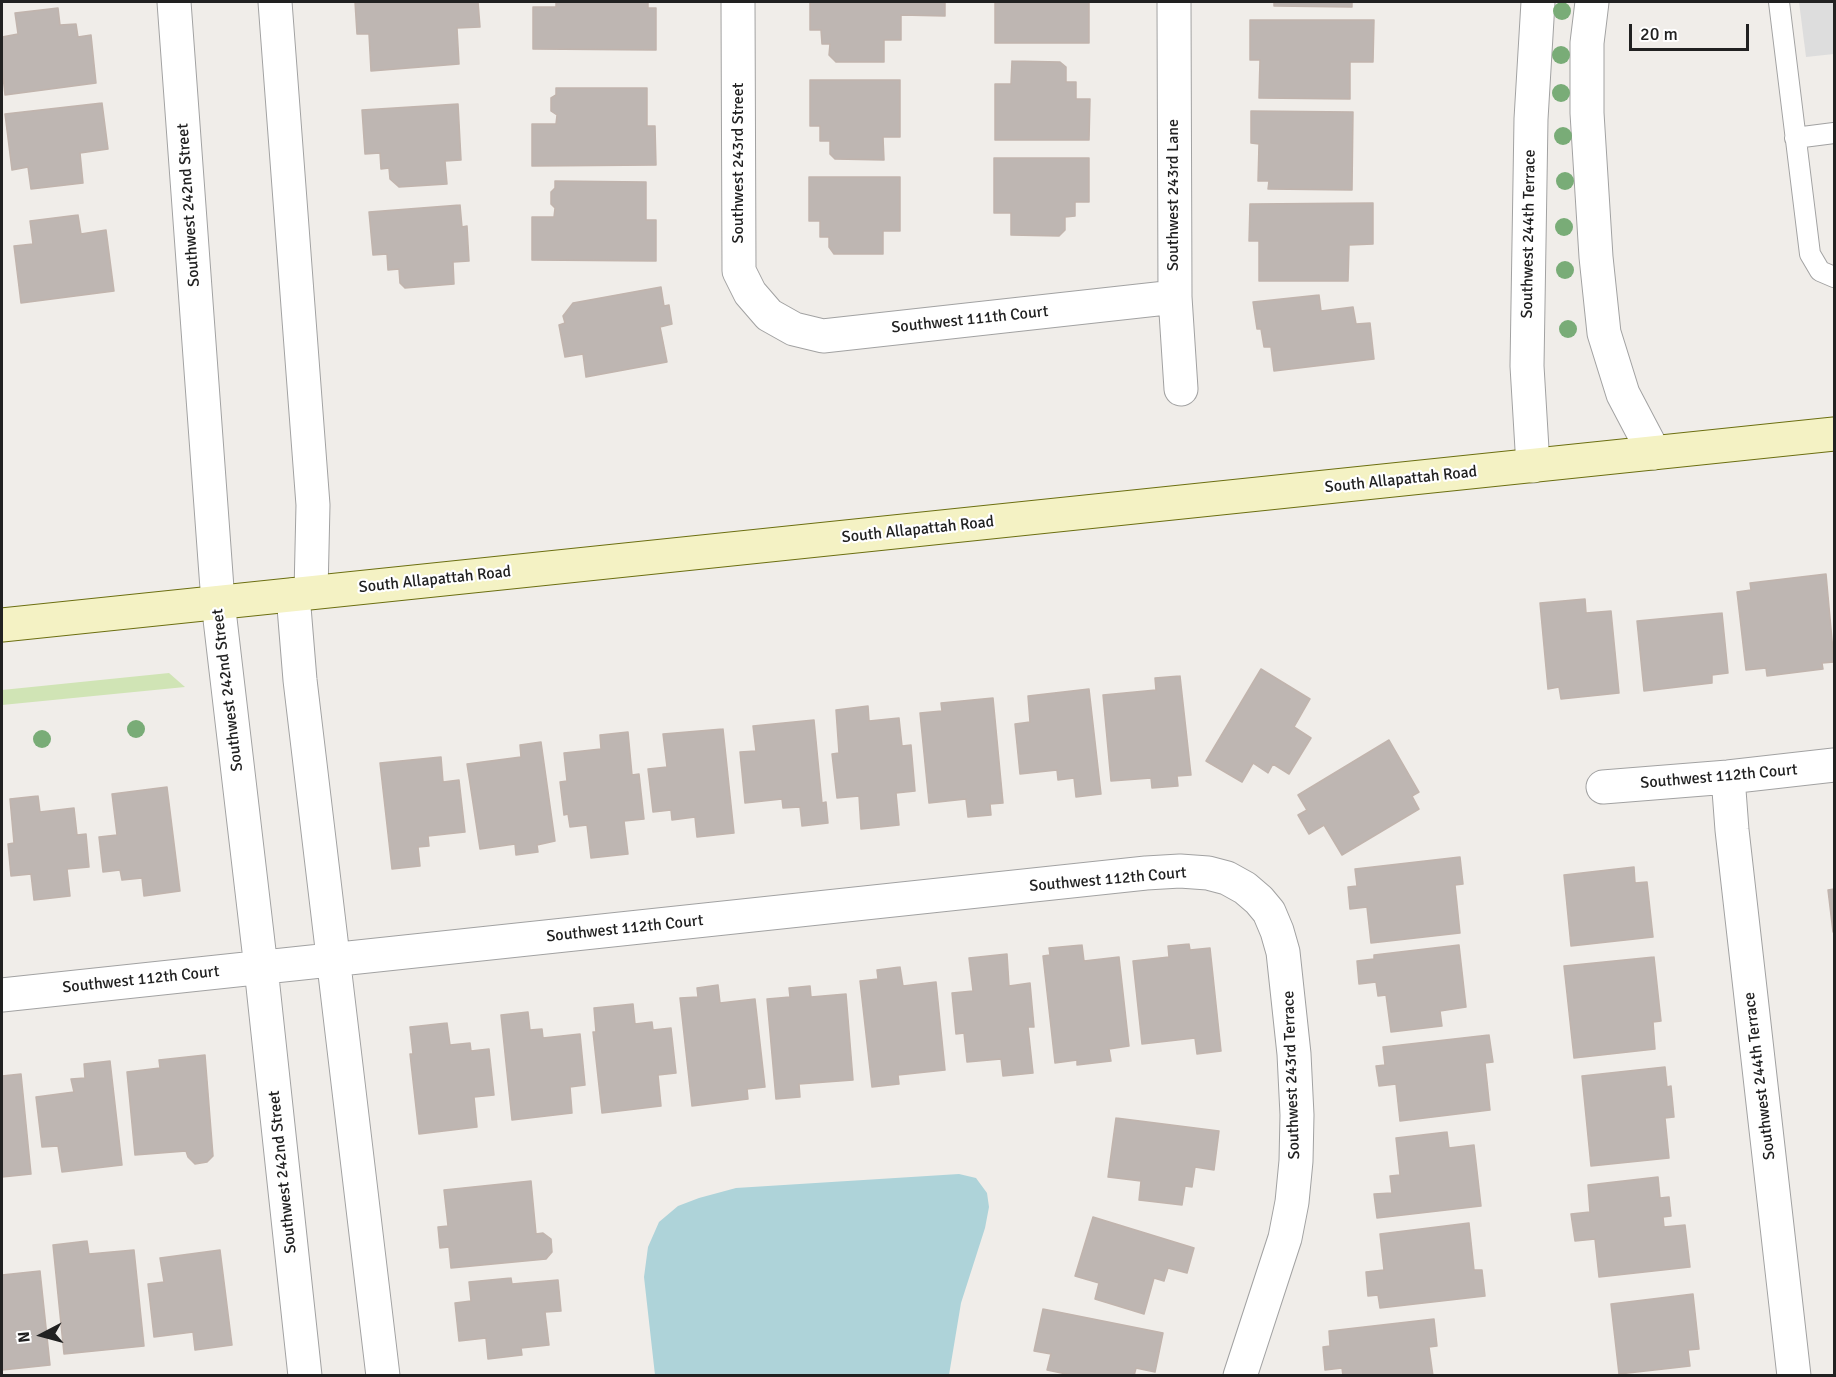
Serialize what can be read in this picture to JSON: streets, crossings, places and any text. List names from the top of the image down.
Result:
{
  "streets": {
    "main road": ["South Allapattah Road"],
    "street": [
      "Southwest 243rd Street",
      "Southwest 243rd Lane",
      "Southwest 242nd Street",
      "Southwest 244th Terrace",
      "Southwest 111th Court",
      "Southwest 112th Court",
      "Southwest 243rd Terrace"
    ]
  },
  "crossings": [
    ["Southwest 243rd Street", "Southwest 111th Court"],
    ["Southwest 243rd Lane", "Southwest 111th Court"],
    ["Southwest 242nd Street", "South Allapattah Road"],
    ["Southwest 242nd Street", "Southwest 112th Court"],
    ["Southwest 244th Terrace", "South Allapattah Road"],
    ["Southwest 244th Terrace", "Southwest 112th Court"],
    ["Southwest 112th Court", "Southwest 243rd Terrace"]
  ],
  "scale_bar": "20 m",
  "north": "left"
}
